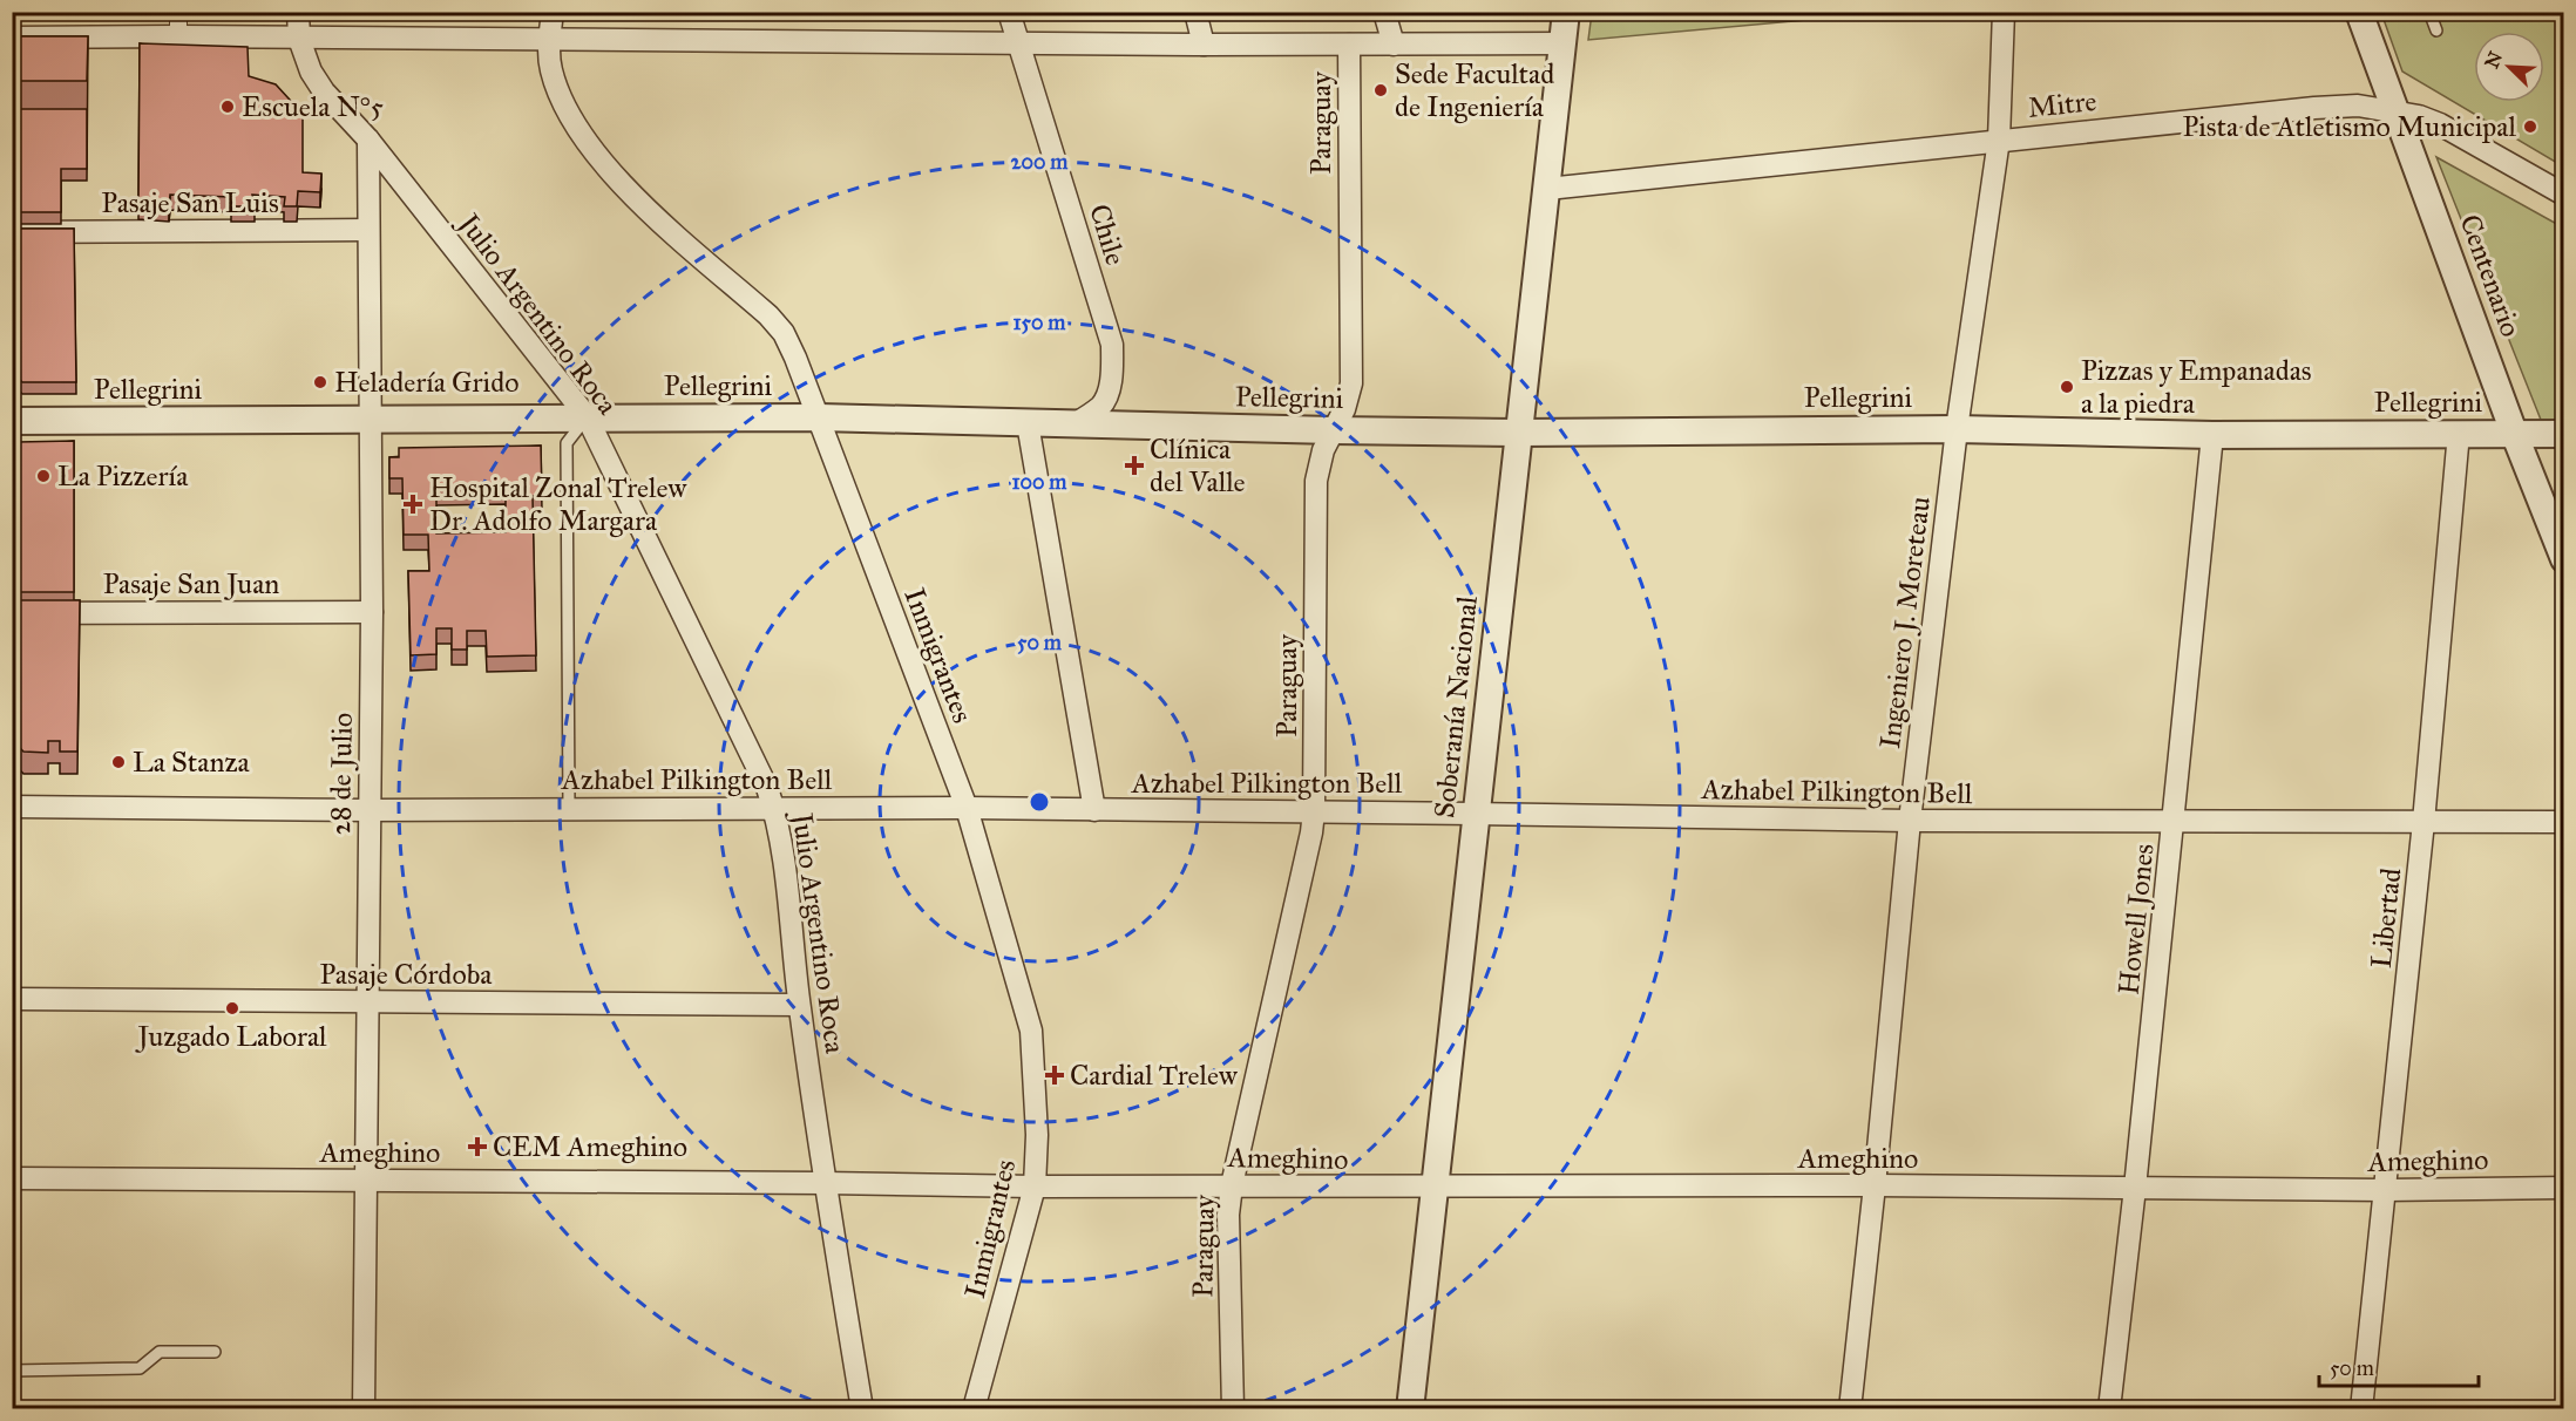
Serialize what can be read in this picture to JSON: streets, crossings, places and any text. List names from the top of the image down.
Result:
{
  "streets": {
    "street": [
      "Mitre",
      "Paraguay",
      "Pasaje San Luis",
      "Chile",
      "Centenario",
      "Julio Argentino Roca",
      "Pellegrini",
      "Pasaje San Juan",
      "Ingeniero J. Moreteau",
      "Inmigrantes",
      "Soberanía Nacional",
      "28 de Julio",
      "Azhabel Pilkington Bell",
      "Libertad",
      "Howell Jones",
      "Pasaje Córdoba",
      "Ameghino"
    ]
  },
  "crossings": [
    ["Mitre", "Centenario"],
    ["Mitre", "Ingeniero J. Moreteau"],
    ["Mitre", "Soberanía Nacional"],
    ["Paraguay", "Pellegrini"],
    ["Paraguay", "Azhabel Pilkington Bell"],
    ["Paraguay", "Ameghino"],
    ["Pasaje San Luis", "28 de Julio"],
    ["Chile", "Pellegrini"],
    ["Centenario", "Pellegrini"],
    ["Julio Argentino Roca", "Pellegrini"],
    ["Julio Argentino Roca", "28 de Julio"],
    ["Julio Argentino Roca", "Azhabel Pilkington Bell"],
    ["Julio Argentino Roca", "Pasaje Córdoba"],
    ["Julio Argentino Roca", "Ameghino"],
    ["Pellegrini", "Ingeniero J. Moreteau"],
    ["Pellegrini", "Inmigrantes"],
    ["Pellegrini", "Soberanía Nacional"],
    ["Pellegrini", "28 de Julio"],
    ["Pellegrini", "Libertad"],
    ["Pellegrini", "Howell Jones"],
    ["Pasaje San Juan", "28 de Julio"],
    ["Ingeniero J. Moreteau", "Azhabel Pilkington Bell"],
    ["Ingeniero J. Moreteau", "Ameghino"],
    ["Inmigrantes", "Azhabel Pilkington Bell"],
    ["Inmigrantes", "Ameghino"],
    ["Soberanía Nacional", "Azhabel Pilkington Bell"],
    ["Soberanía Nacional", "Ameghino"],
    ["28 de Julio", "Azhabel Pilkington Bell"],
    ["28 de Julio", "Pasaje Córdoba"],
    ["28 de Julio", "Ameghino"],
    ["Azhabel Pilkington Bell", "Libertad"],
    ["Azhabel Pilkington Bell", "Howell Jones"],
    ["Libertad", "Ameghino"],
    ["Howell Jones", "Ameghino"]
  ],
  "places": {
    "other": [
      "Sede Facultad de Ingeniería",
      "Escuela N°5",
      "Pista de Atletismo Municipal",
      "Heladería Grido",
      "Pizzas y Empanadas a la piedra",
      "La Pizzería",
      "La Stanza",
      "Juzgado Laboral"
    ],
    "health": [
      "Clínica del Valle",
      "Hospital Zonal Trelew Dr. Adolfo Margara",
      "Cardial Trelew",
      "CEM Ameghino"
    ]
  },
  "scale_bar": "50 m",
  "north": "top left",
  "rings": [
    "200 m",
    "150 m",
    "100 m",
    "50 m"
  ]
}
